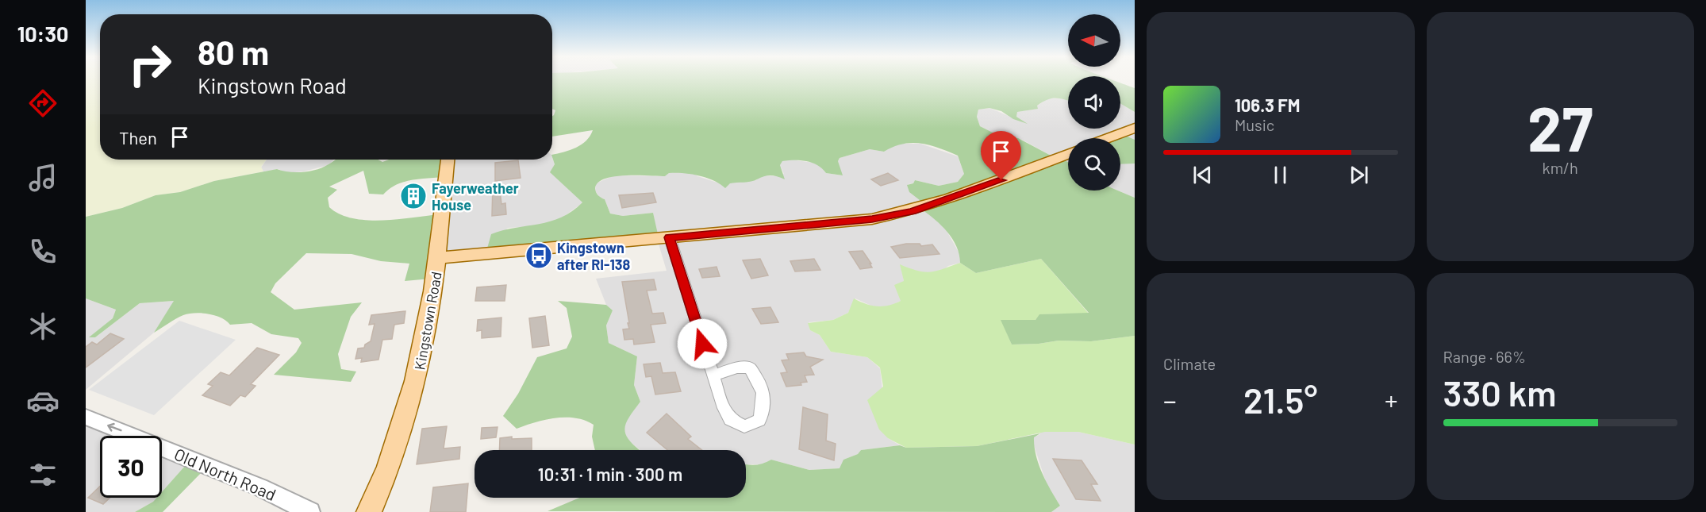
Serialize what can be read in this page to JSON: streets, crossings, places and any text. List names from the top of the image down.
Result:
{
  "streets": {
    "main road": ["Kingstown Road"],
    "street": ["Old North Road"]
  },
  "one_way": ["Old North Road"],
  "places": {
    "building": ["Fayerweather House"],
    "bus stop": ["Kingstown after RI-138"]
  },
  "north": "left",
  "page": {
    "tabs": "10:30",
    "tile": [
      ["27", "km/h"],
      "Climate",
      ["Range · 66%", "330 km"]
    ],
    "turn": ["80 m", "Kingstown Road"],
    "song": ["106.3 FM", "Music"],
    "then": "Then",
    "heat": ["−", "21.5°", "+"],
    "limit": "30",
    "trip": "10:31 · 1 min · 300 m"
  }
}
